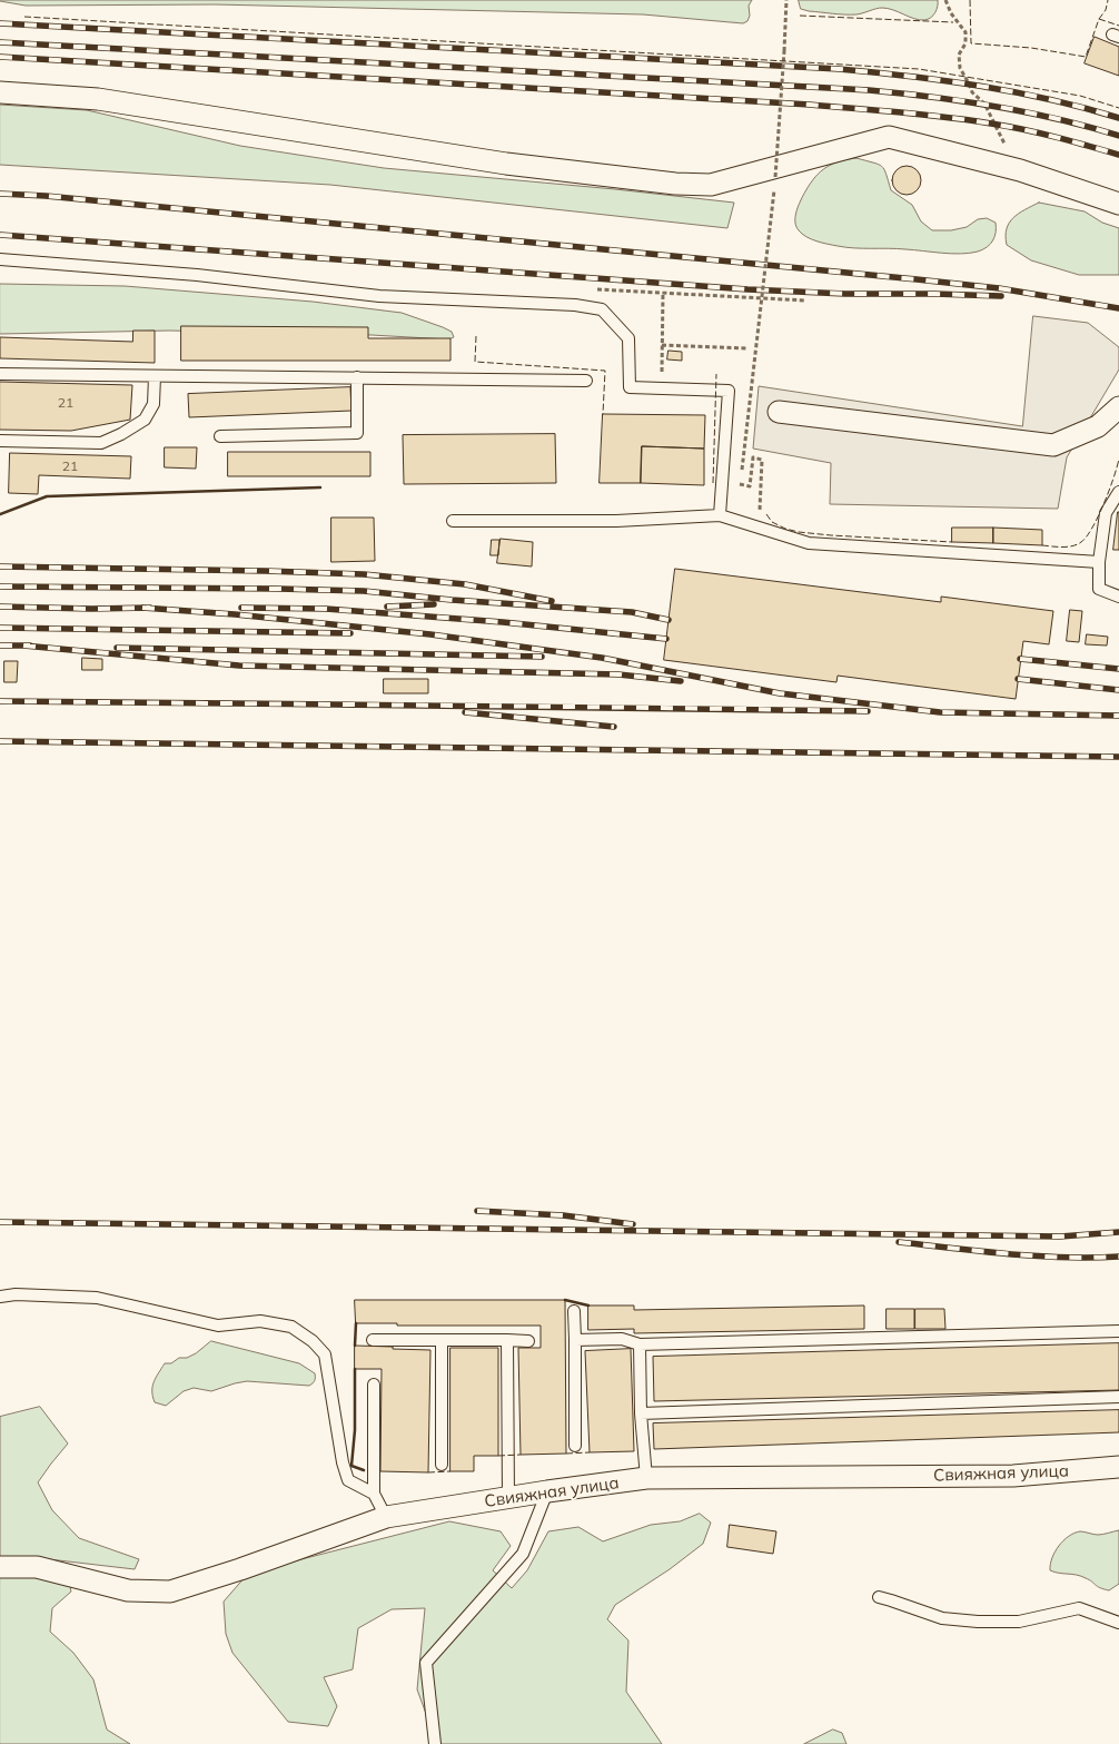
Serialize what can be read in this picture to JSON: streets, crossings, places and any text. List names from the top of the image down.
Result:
{
  "streets": {
    "street": ["Свияжная улица"]
  },
  "house_numbers": ["21", "21"]
}
